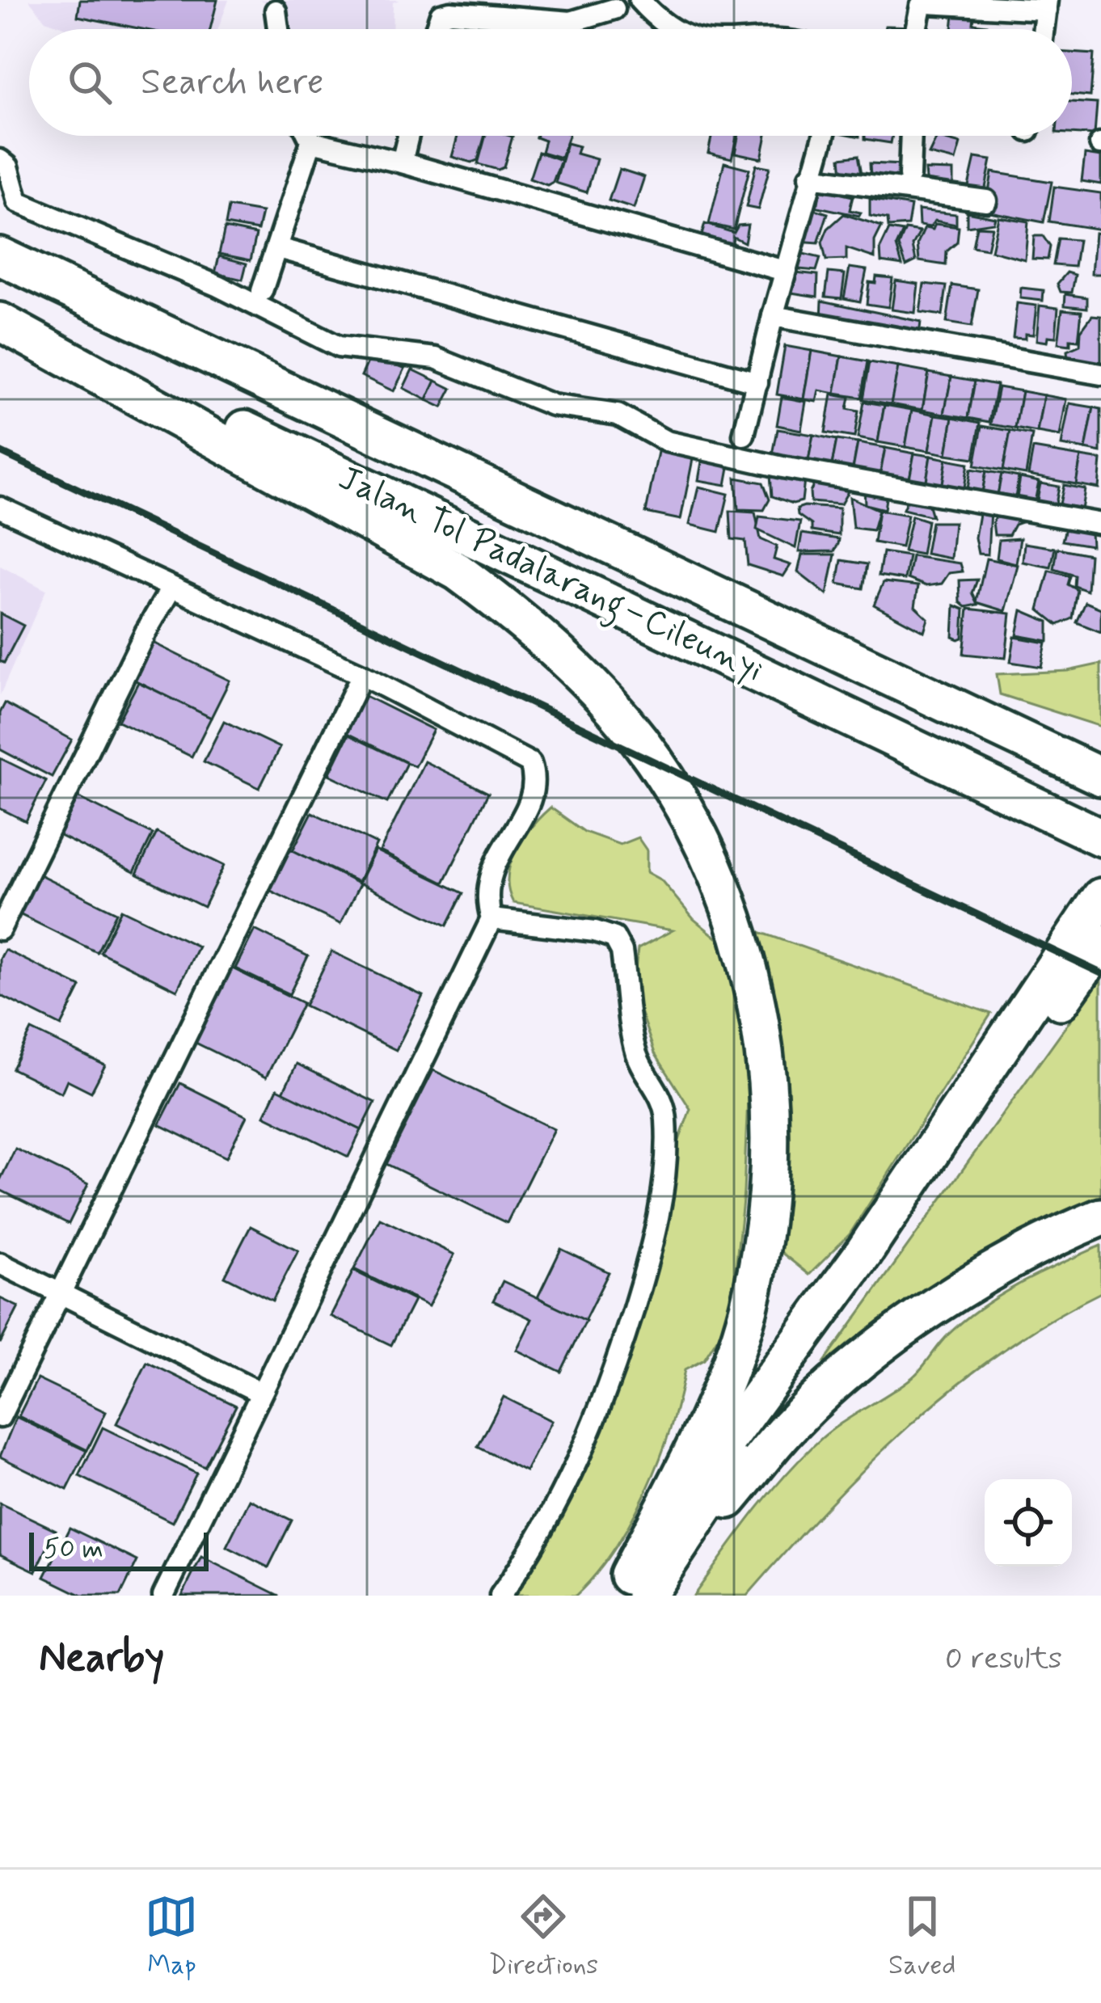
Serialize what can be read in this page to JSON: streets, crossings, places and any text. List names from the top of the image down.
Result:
{
  "streets": {
    "highway": ["Jalan Tol Padalarang–Cileunyi"]
  },
  "scale_bar": "50 m",
  "page": {
    "search": "Search here",
    "scale": "50 m",
    "heading": ["Nearby", "0 results"],
    "nav": ["Map", "Directions", "Saved"]
  }
}
